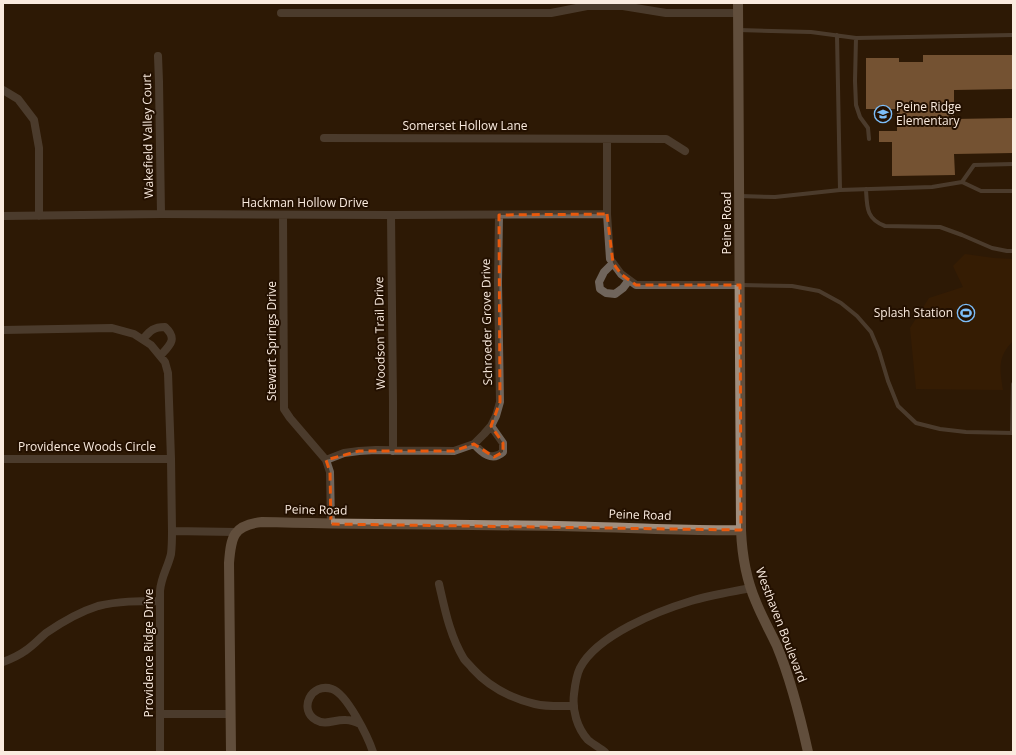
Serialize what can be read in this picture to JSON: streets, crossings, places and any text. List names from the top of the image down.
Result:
{
  "streets": {
    "street": [
      "Somerset Hollow Lane",
      "Wakefield Valley Court",
      "Hackman Hollow Drive",
      "Peine Road",
      "Schroeder Grove Drive",
      "Woodson Trail Drive",
      "Stewart Springs Drive",
      "Providence Woods Circle",
      "Westhaven Boulevard",
      "Providence Ridge Drive"
    ]
  },
  "crossings": [
    ["Wakefield Valley Court", "Hackman Hollow Drive"],
    ["Hackman Hollow Drive", "Schroeder Grove Drive"],
    ["Hackman Hollow Drive", "Woodson Trail Drive"],
    ["Hackman Hollow Drive", "Stewart Springs Drive"],
    ["Peine Road", "Stewart Springs Drive"],
    ["Peine Road", "Westhaven Boulevard"],
    ["Schroeder Grove Drive", "Woodson Trail Drive"],
    ["Schroeder Grove Drive", "Stewart Springs Drive"],
    ["Providence Woods Circle", "Providence Ridge Drive"]
  ],
  "places": {
    "school or university": ["Peine Ridge Elementary"],
    "sports": ["Splash Station"]
  }
}
